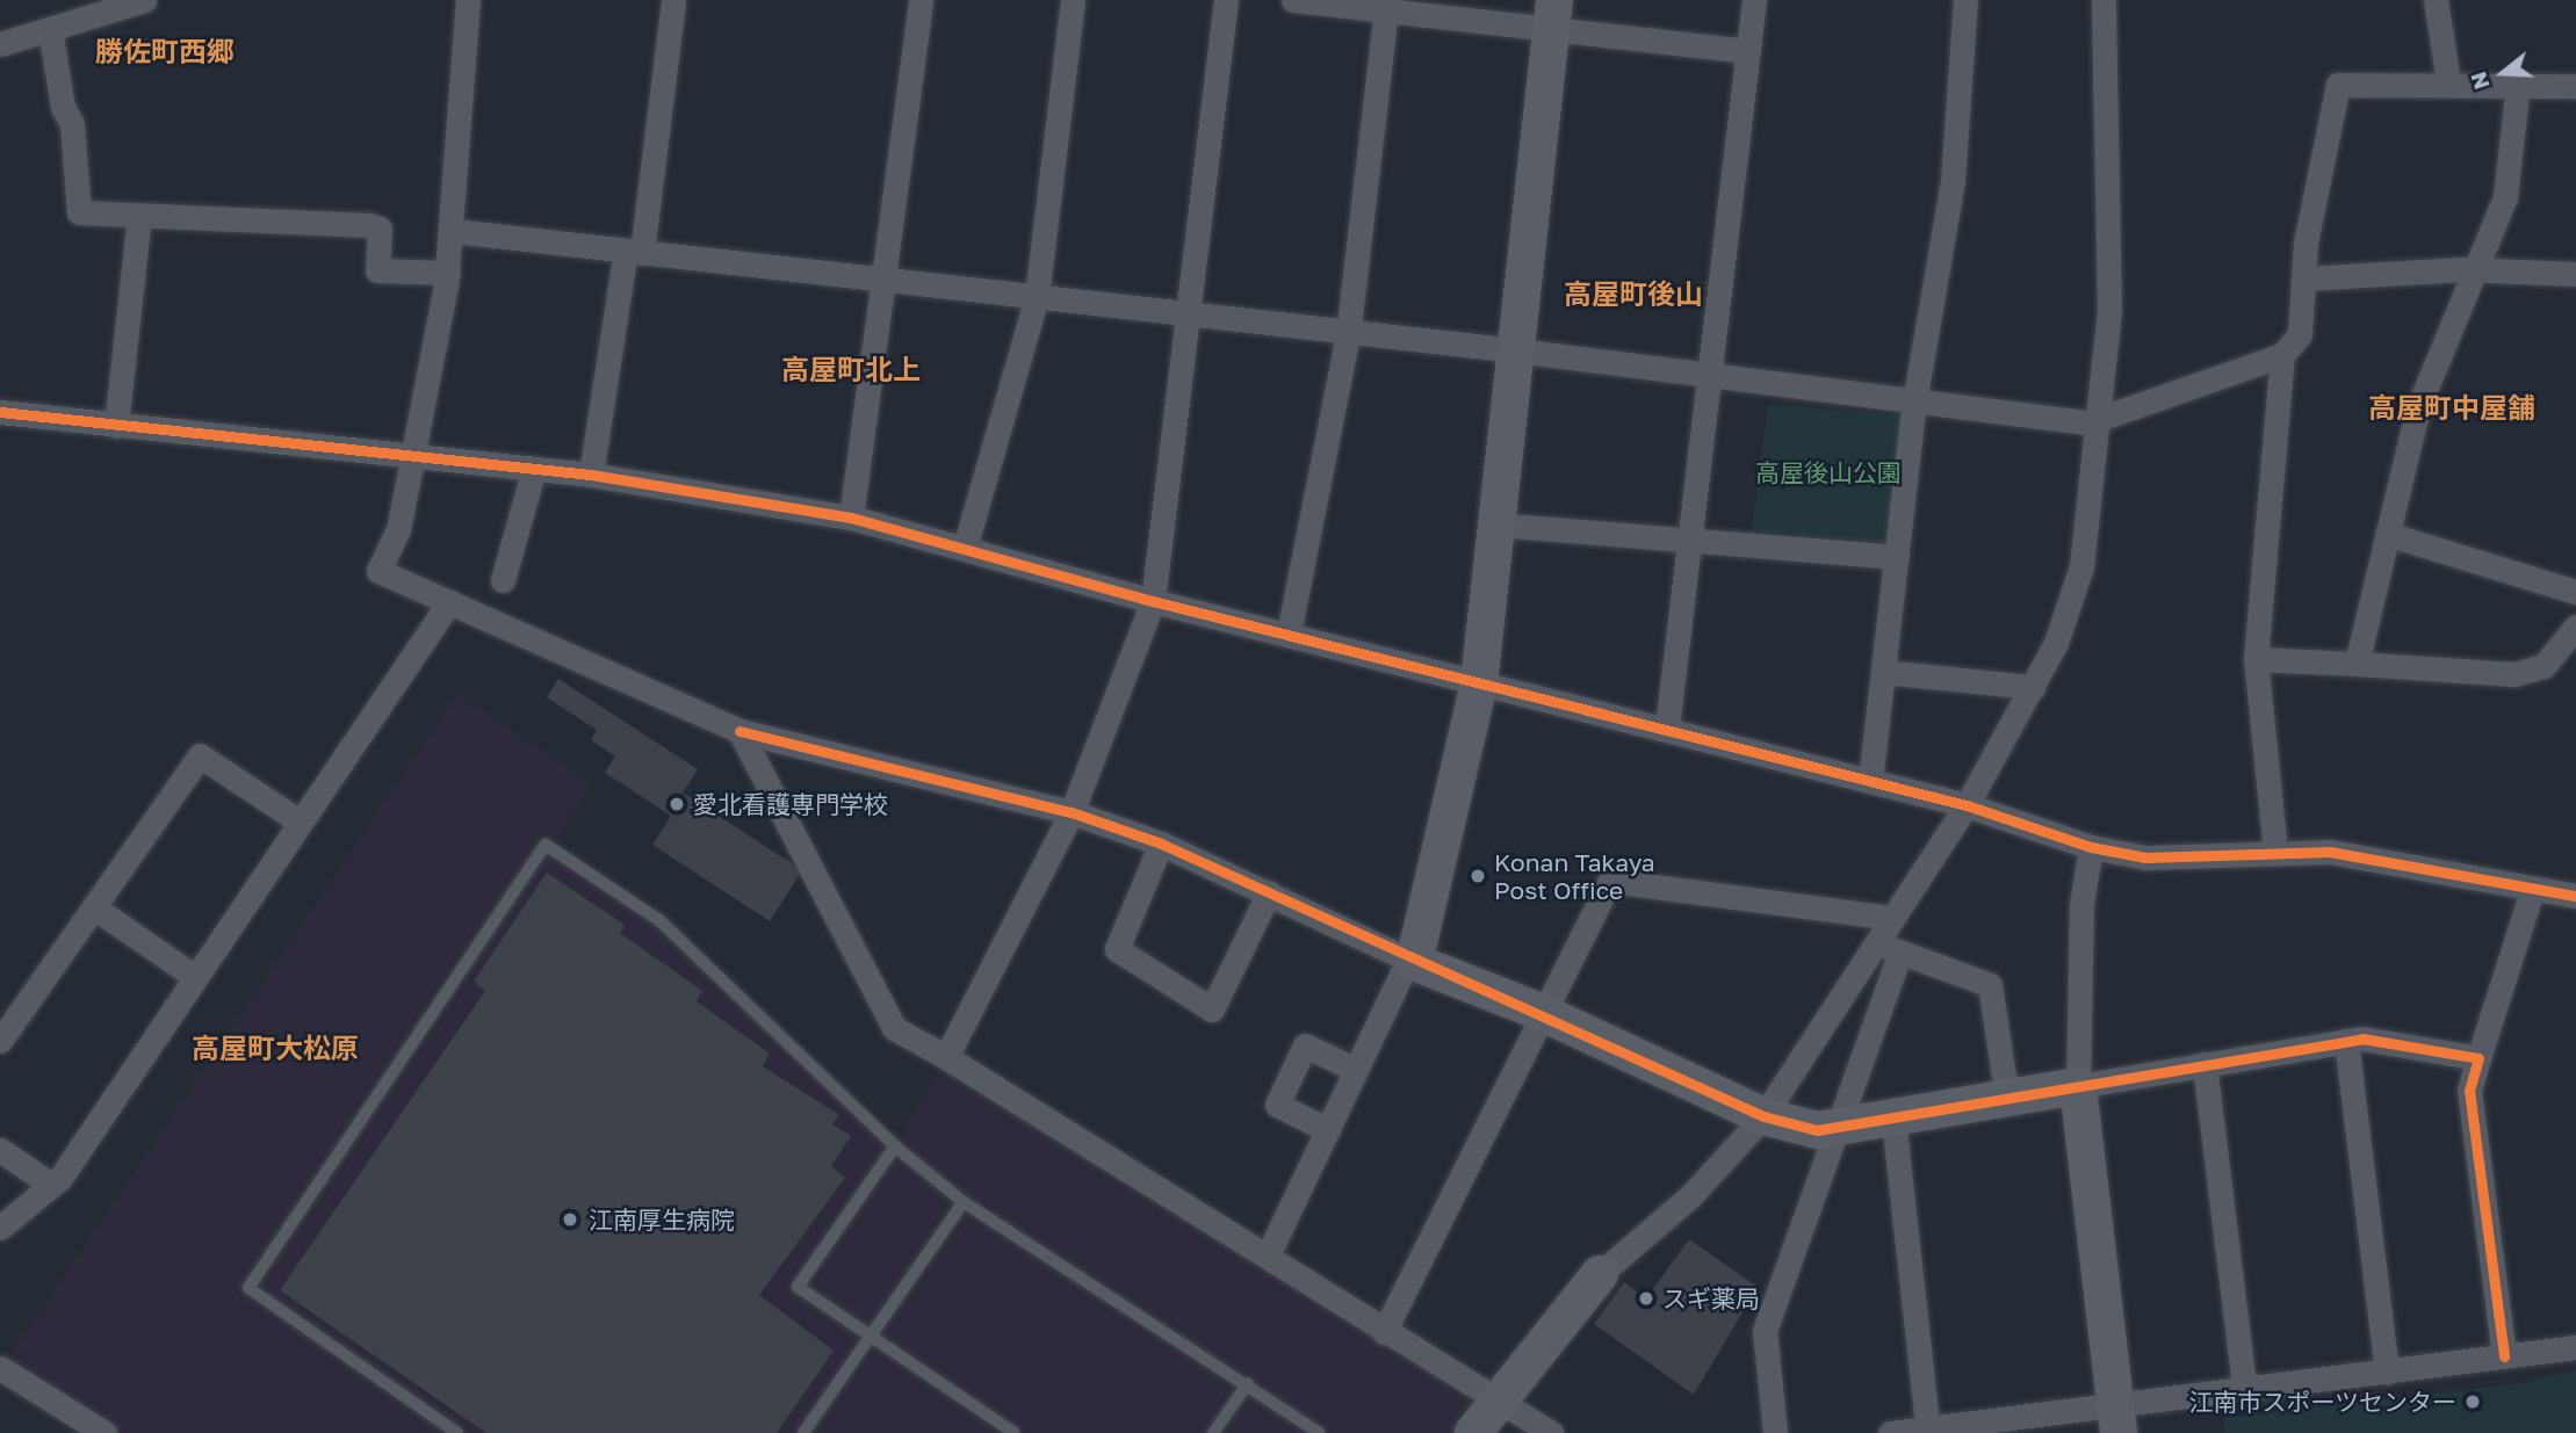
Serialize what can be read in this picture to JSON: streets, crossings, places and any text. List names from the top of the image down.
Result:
{
  "districts": [
    "勝佐町西郷",
    "高屋町後山",
    "高屋町北上",
    "高屋町中屋舗",
    "高屋町大松原"
  ],
  "parks": ["高屋後山公園"],
  "places": [
    "愛北看護専門学校",
    "Konan Takaya Post Office",
    "江南厚生病院",
    "スギ薬局",
    "江南市スポーツセンター"
  ],
  "north": "left"
}
